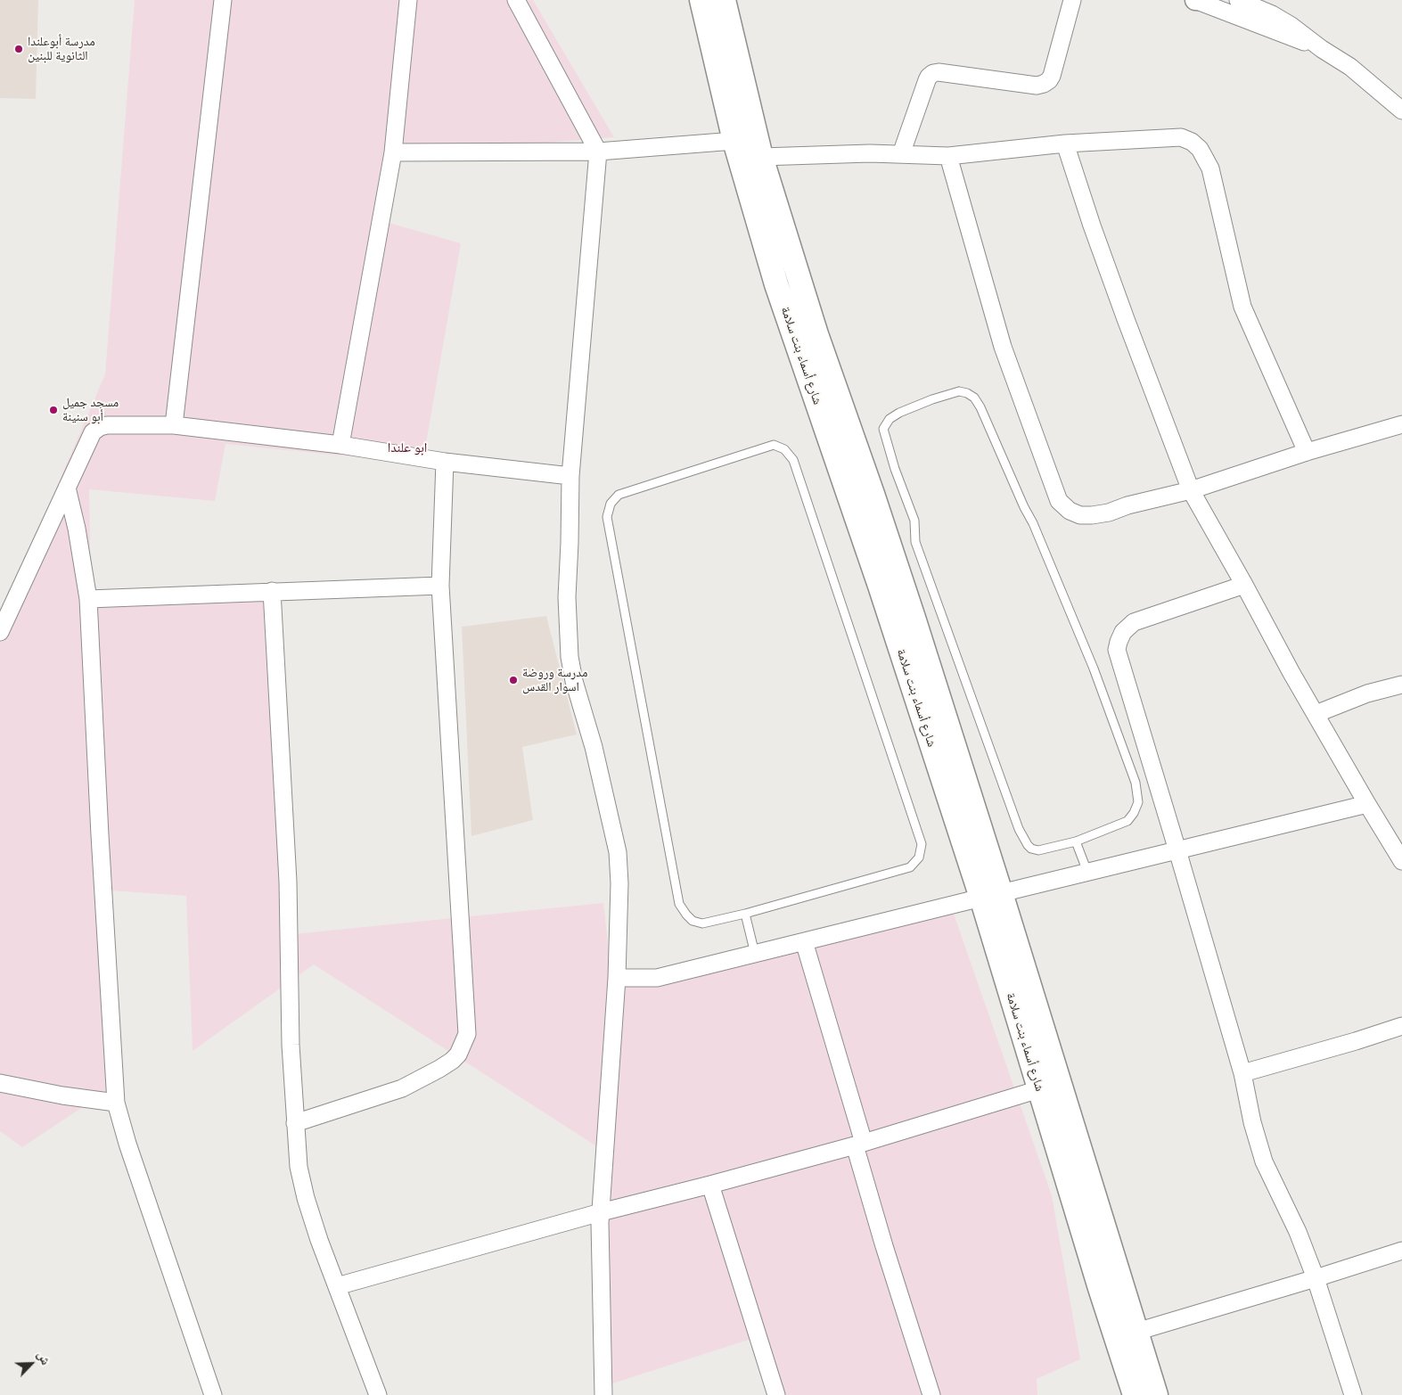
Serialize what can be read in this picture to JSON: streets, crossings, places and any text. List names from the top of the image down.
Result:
{
  "streets": {
    "main road": ["شارع أسماء بنت سلامة"]
  },
  "districts": ["ابو علندا"],
  "places": ["مدرسة أبوعلندا الثانوية للبنين", "مسجد جميل أبو سنينة", "مدرسة وروضة اسوار القدس"],
  "north": "top right"
}
